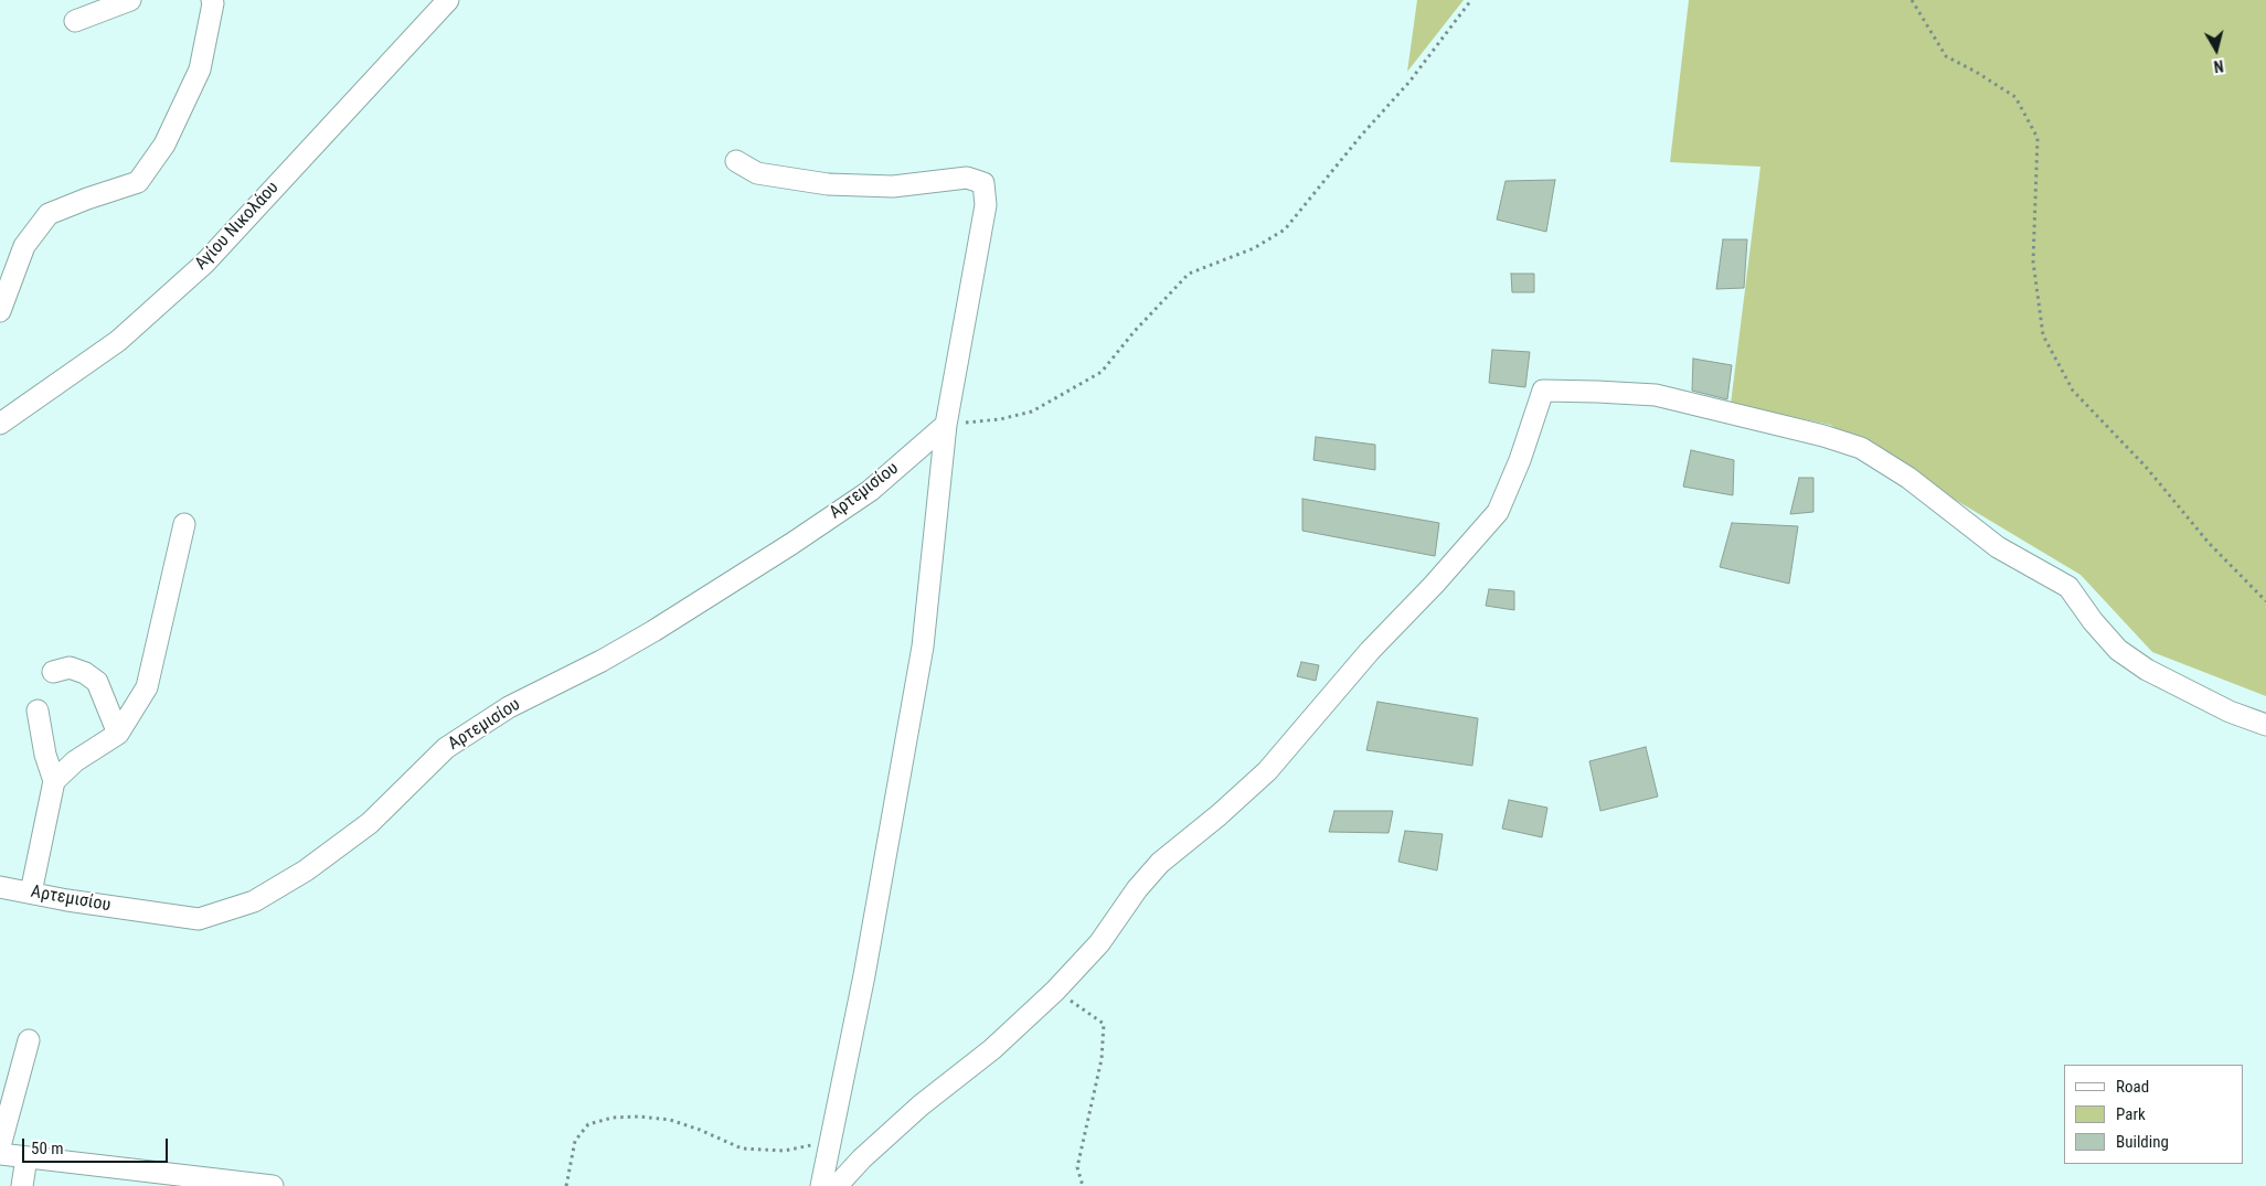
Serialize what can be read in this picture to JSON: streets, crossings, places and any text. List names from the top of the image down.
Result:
{
  "streets": {
    "street": ["Αγίου Νικολάου", "Αρτεμισίου"]
  },
  "legend": ["Road", "Park", "Building"],
  "scale_bar": "50 m",
  "north": "bottom"
}
